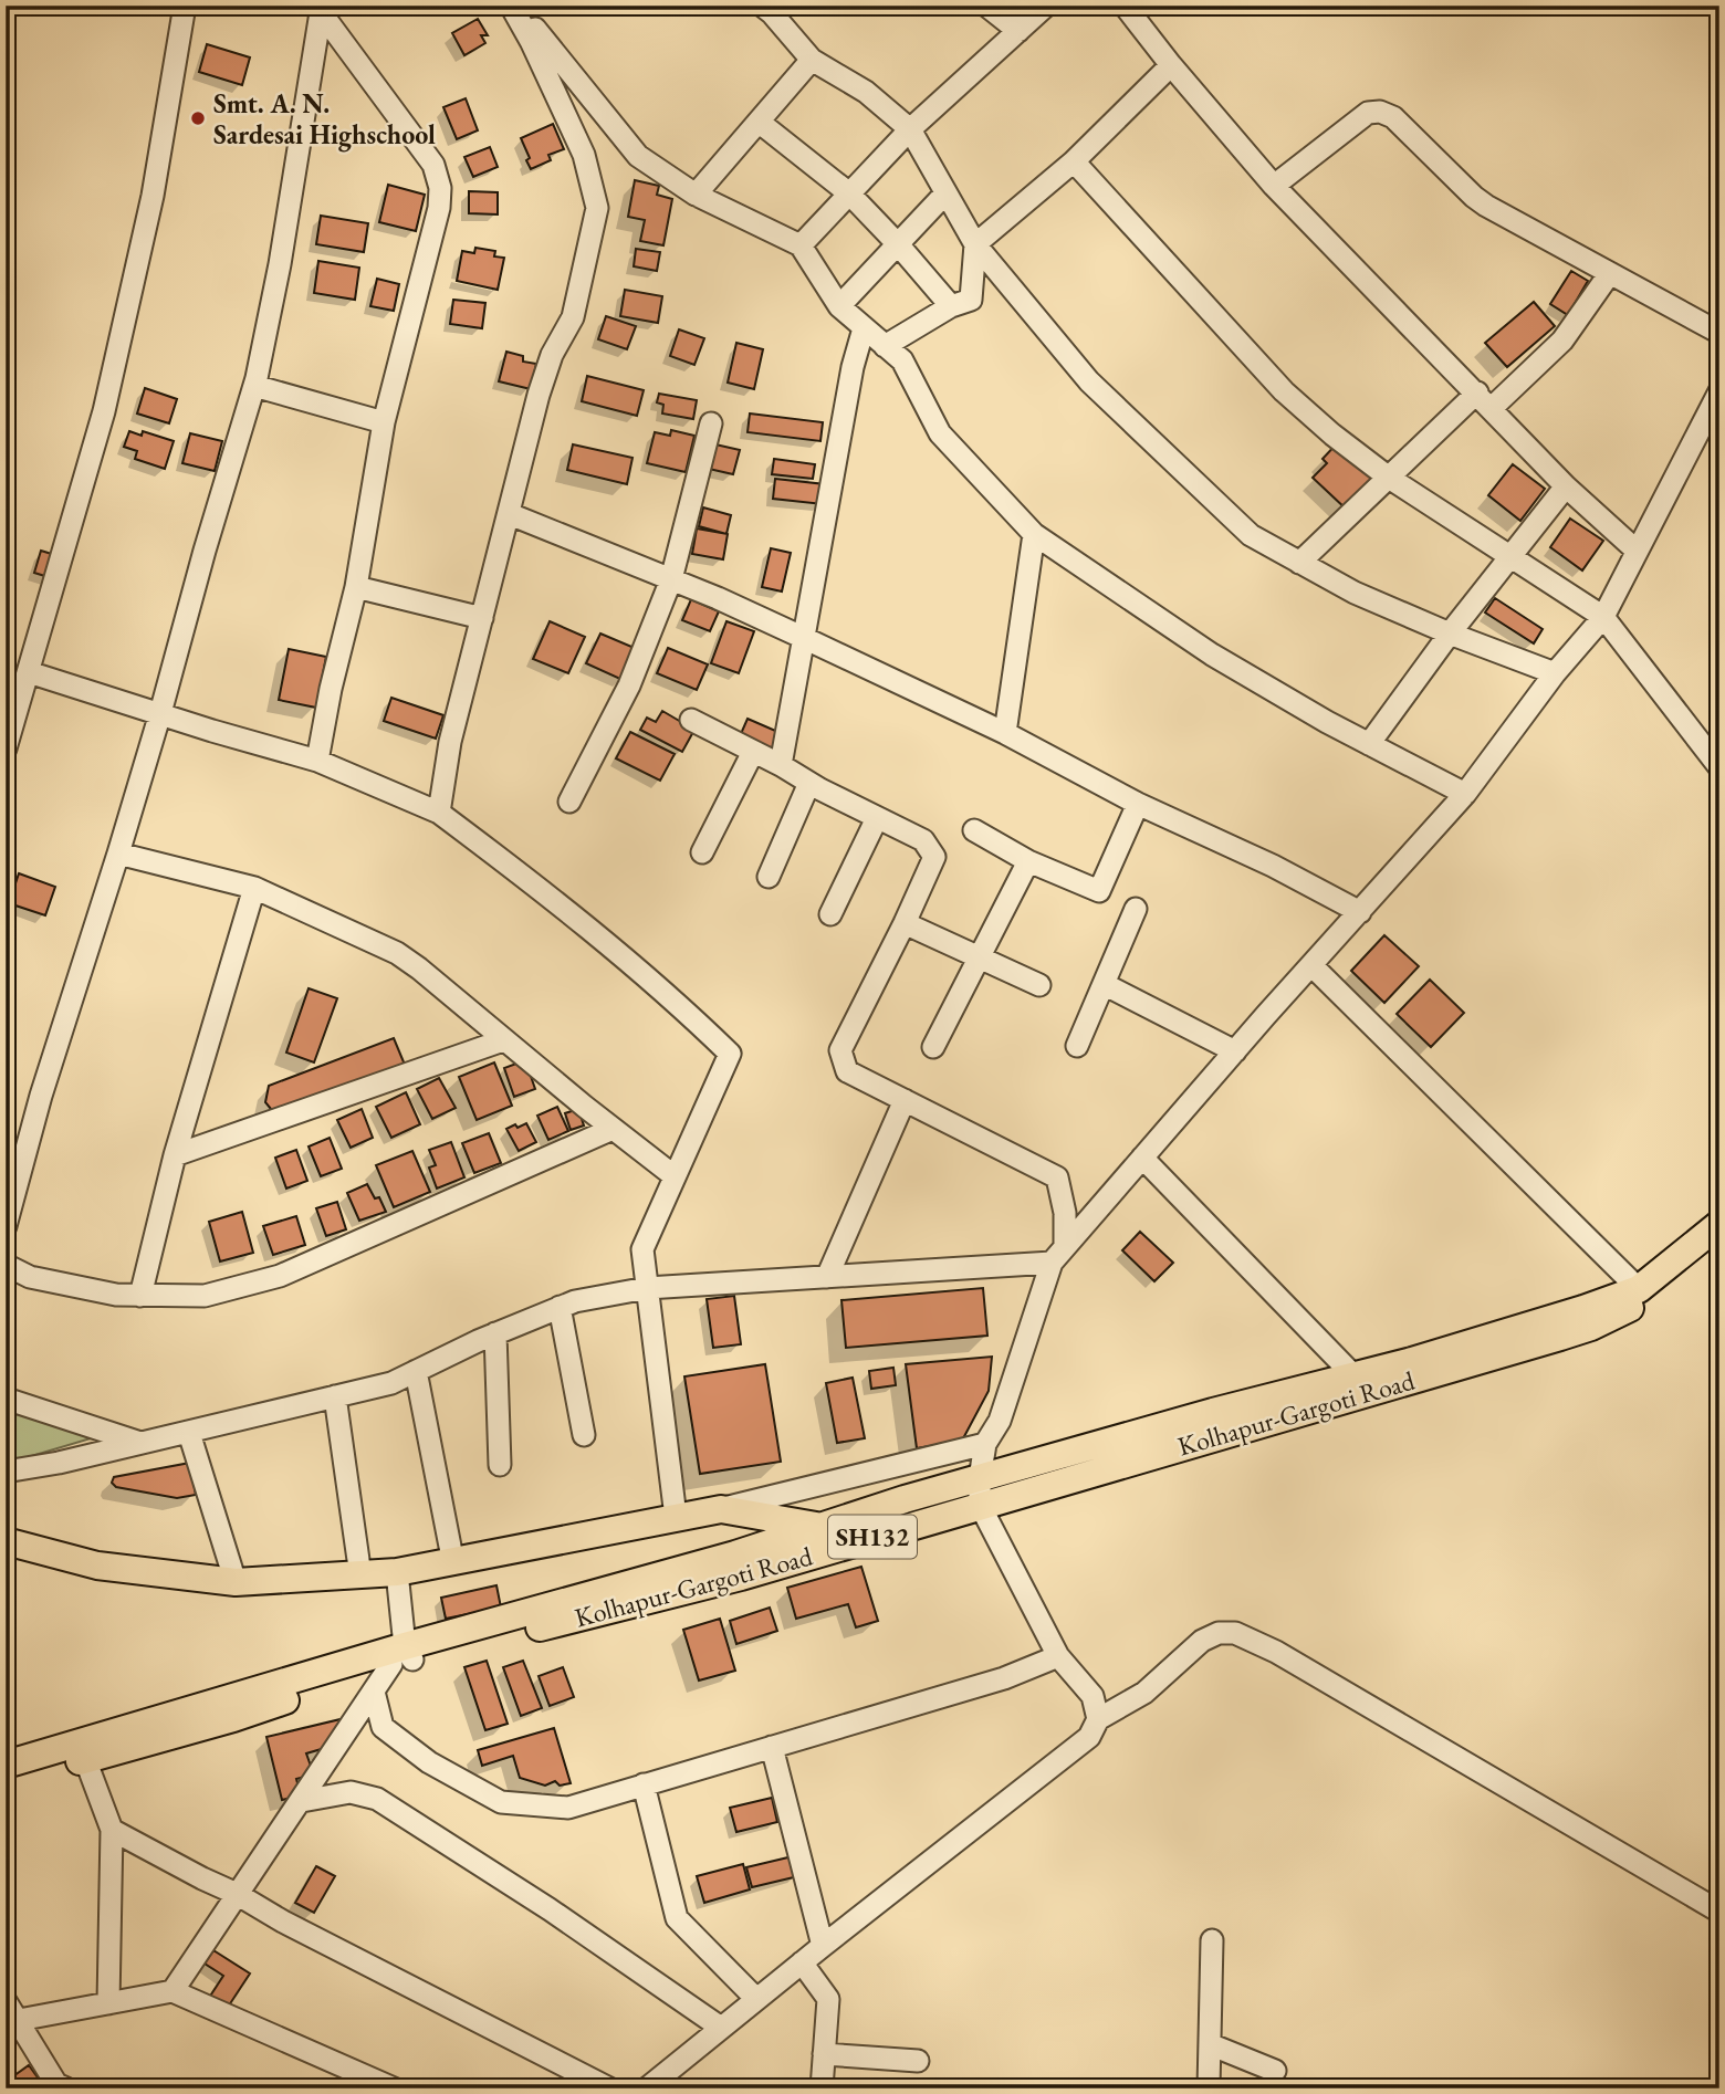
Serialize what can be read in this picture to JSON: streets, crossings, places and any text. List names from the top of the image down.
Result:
{
  "streets": {
    "main road": ["Kolhapur-Gargoti Road", "SH132"]
  },
  "places": ["Smt. A. N. Sardesai Highschool"]
}
